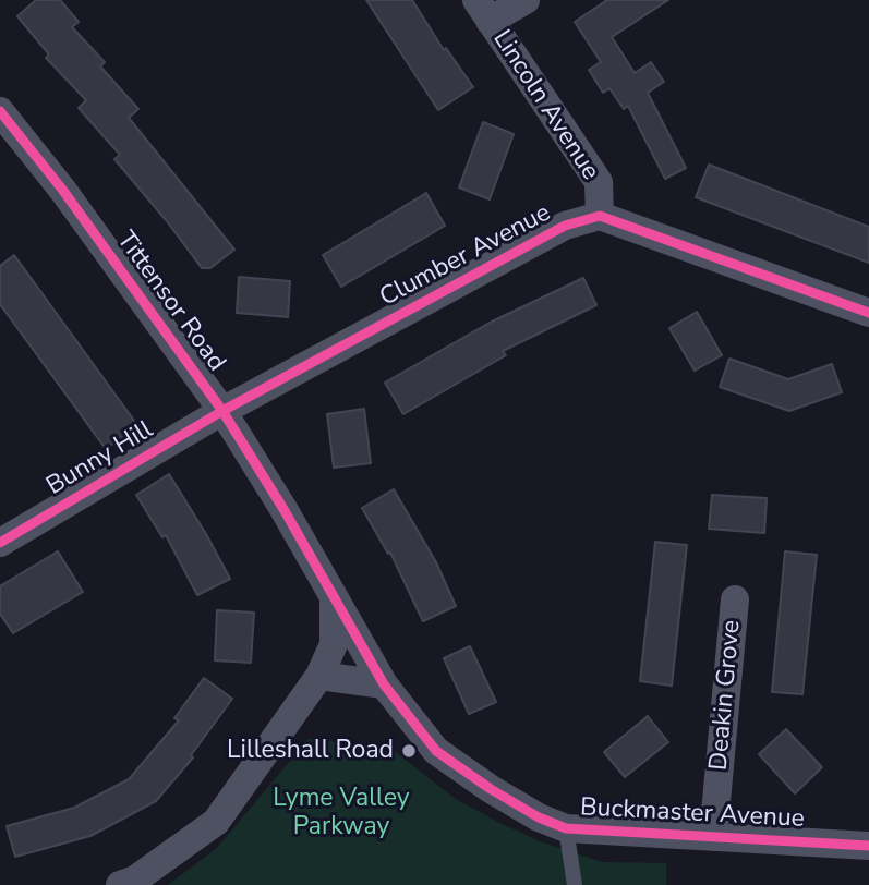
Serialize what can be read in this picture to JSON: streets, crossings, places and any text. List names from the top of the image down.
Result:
{
  "streets": {
    "street": [
      "Lincoln Avenue",
      "Clumber Avenue",
      "Tittensor Road",
      "Bunny Hill",
      "Deakin Grove",
      "Buckmaster Avenue"
    ]
  },
  "crossings": [
    ["Lincoln Avenue", "Clumber Avenue"],
    ["Clumber Avenue", "Tittensor Road"],
    ["Clumber Avenue", "Bunny Hill"],
    ["Tittensor Road", "Bunny Hill"],
    ["Tittensor Road", "Buckmaster Avenue"],
    ["Deakin Grove", "Buckmaster Avenue"]
  ],
  "parks": ["Lyme Valley Parkway"],
  "places": ["Lilleshall Road"]
}
